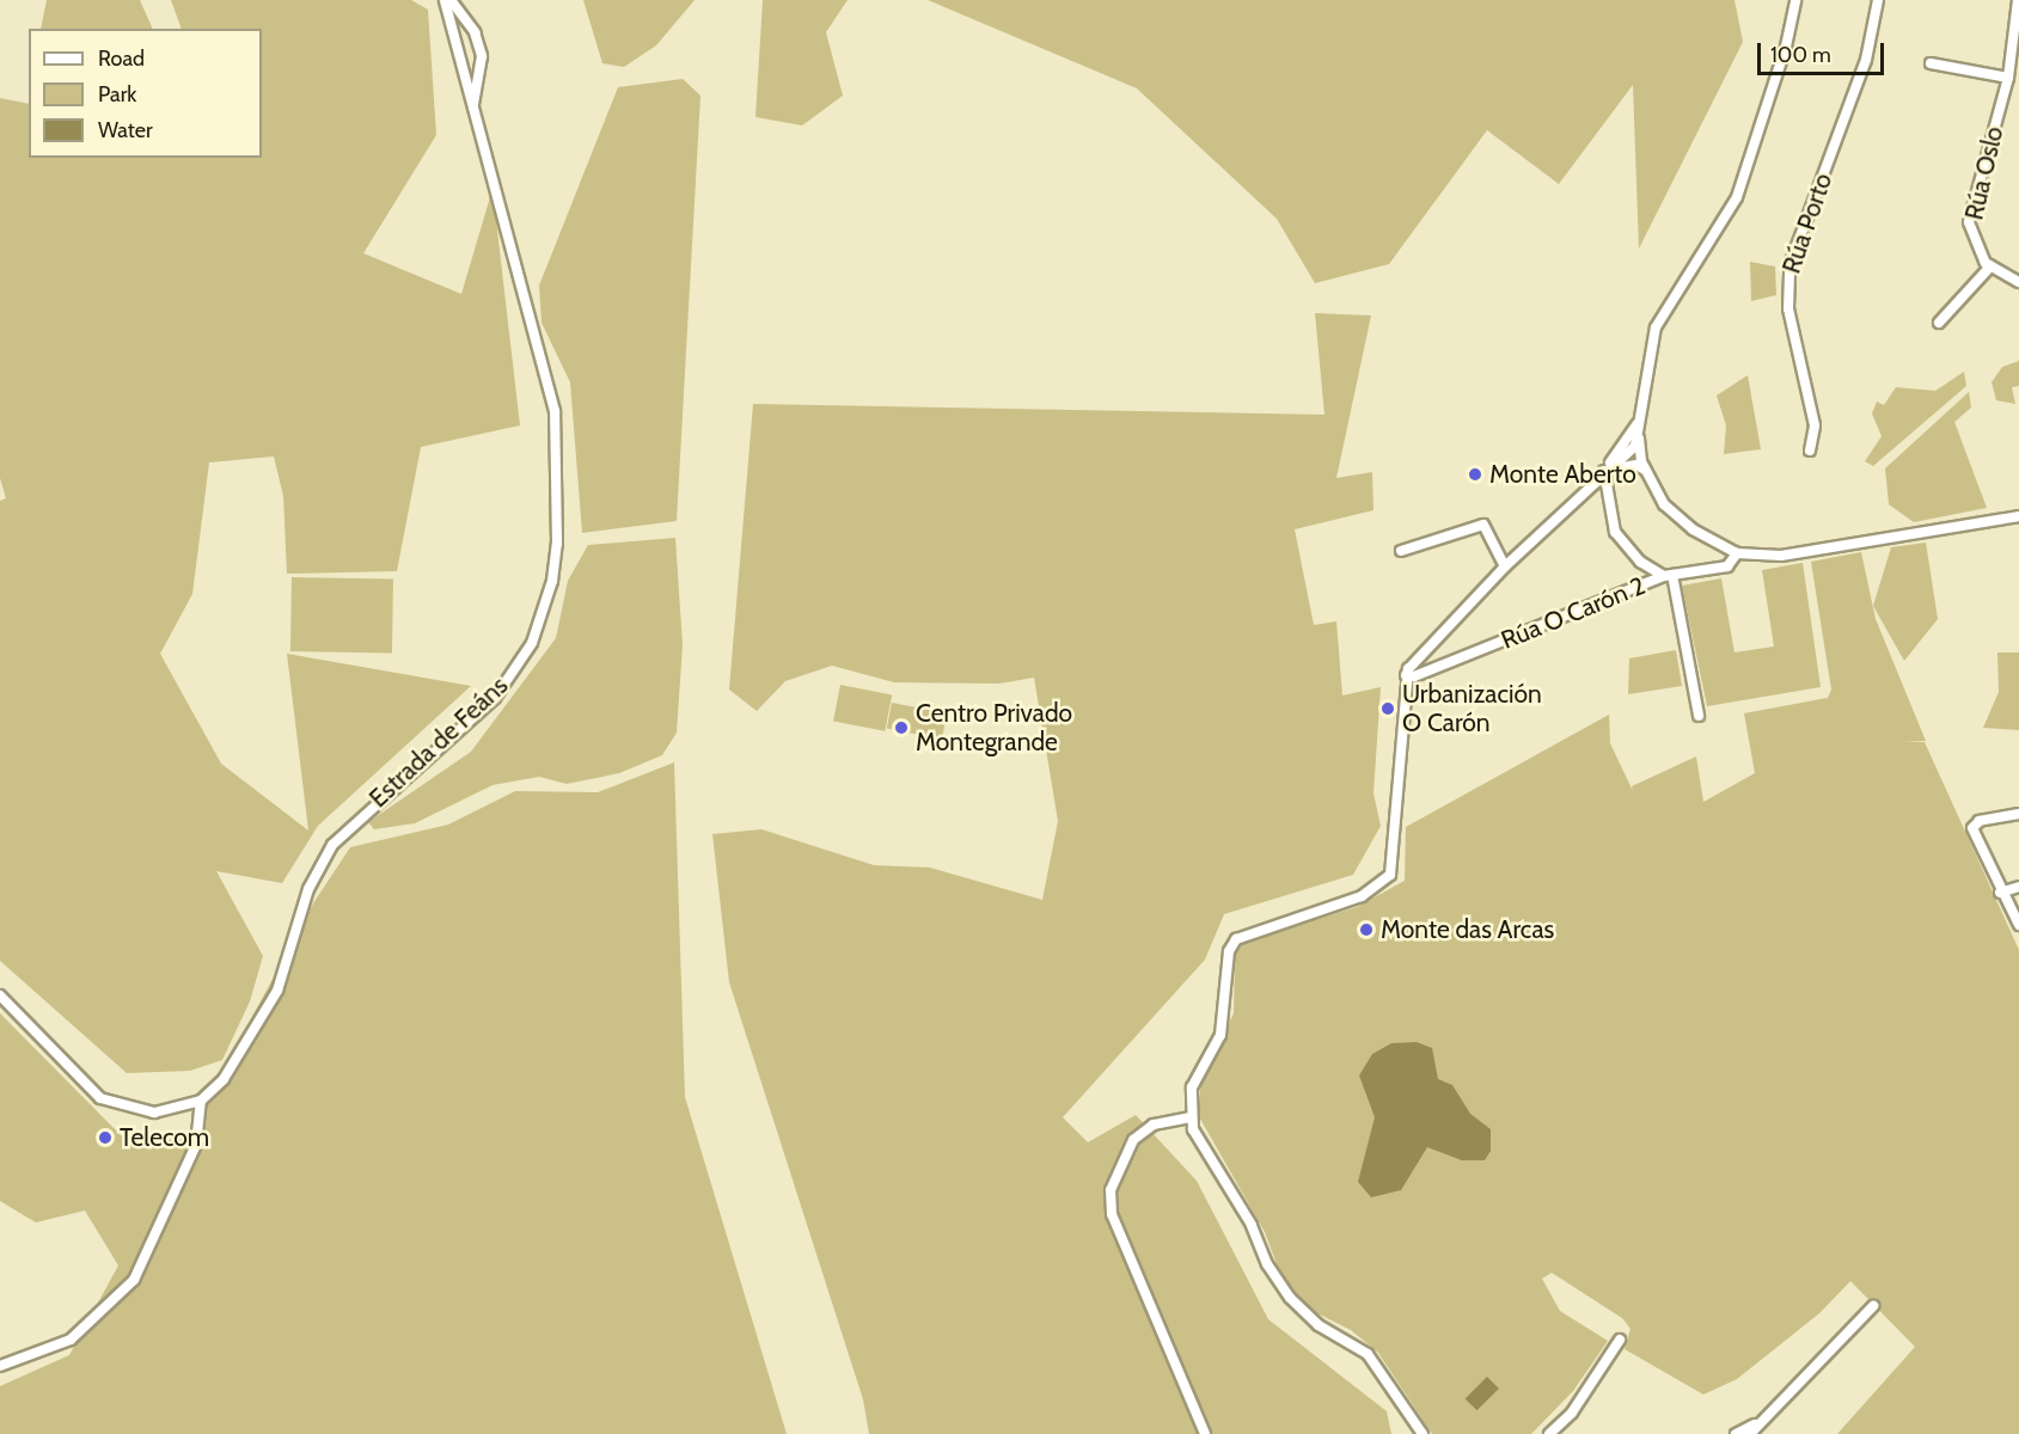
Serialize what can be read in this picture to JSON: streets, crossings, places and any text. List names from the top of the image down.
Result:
{
  "streets": {
    "street": [
      "Rúa Oslo",
      "Rúa Porto",
      "Rúa O Carón 2",
      "Estrada de Feáns"
    ]
  },
  "places": [
    "Monte Aberto",
    "Urbanización O Carón",
    "Centro Privado Montegrande",
    "Monte das Arcas",
    "Telecom"
  ],
  "legend": ["Road", "Park", "Water"],
  "scale_bar": "100 m"
}
